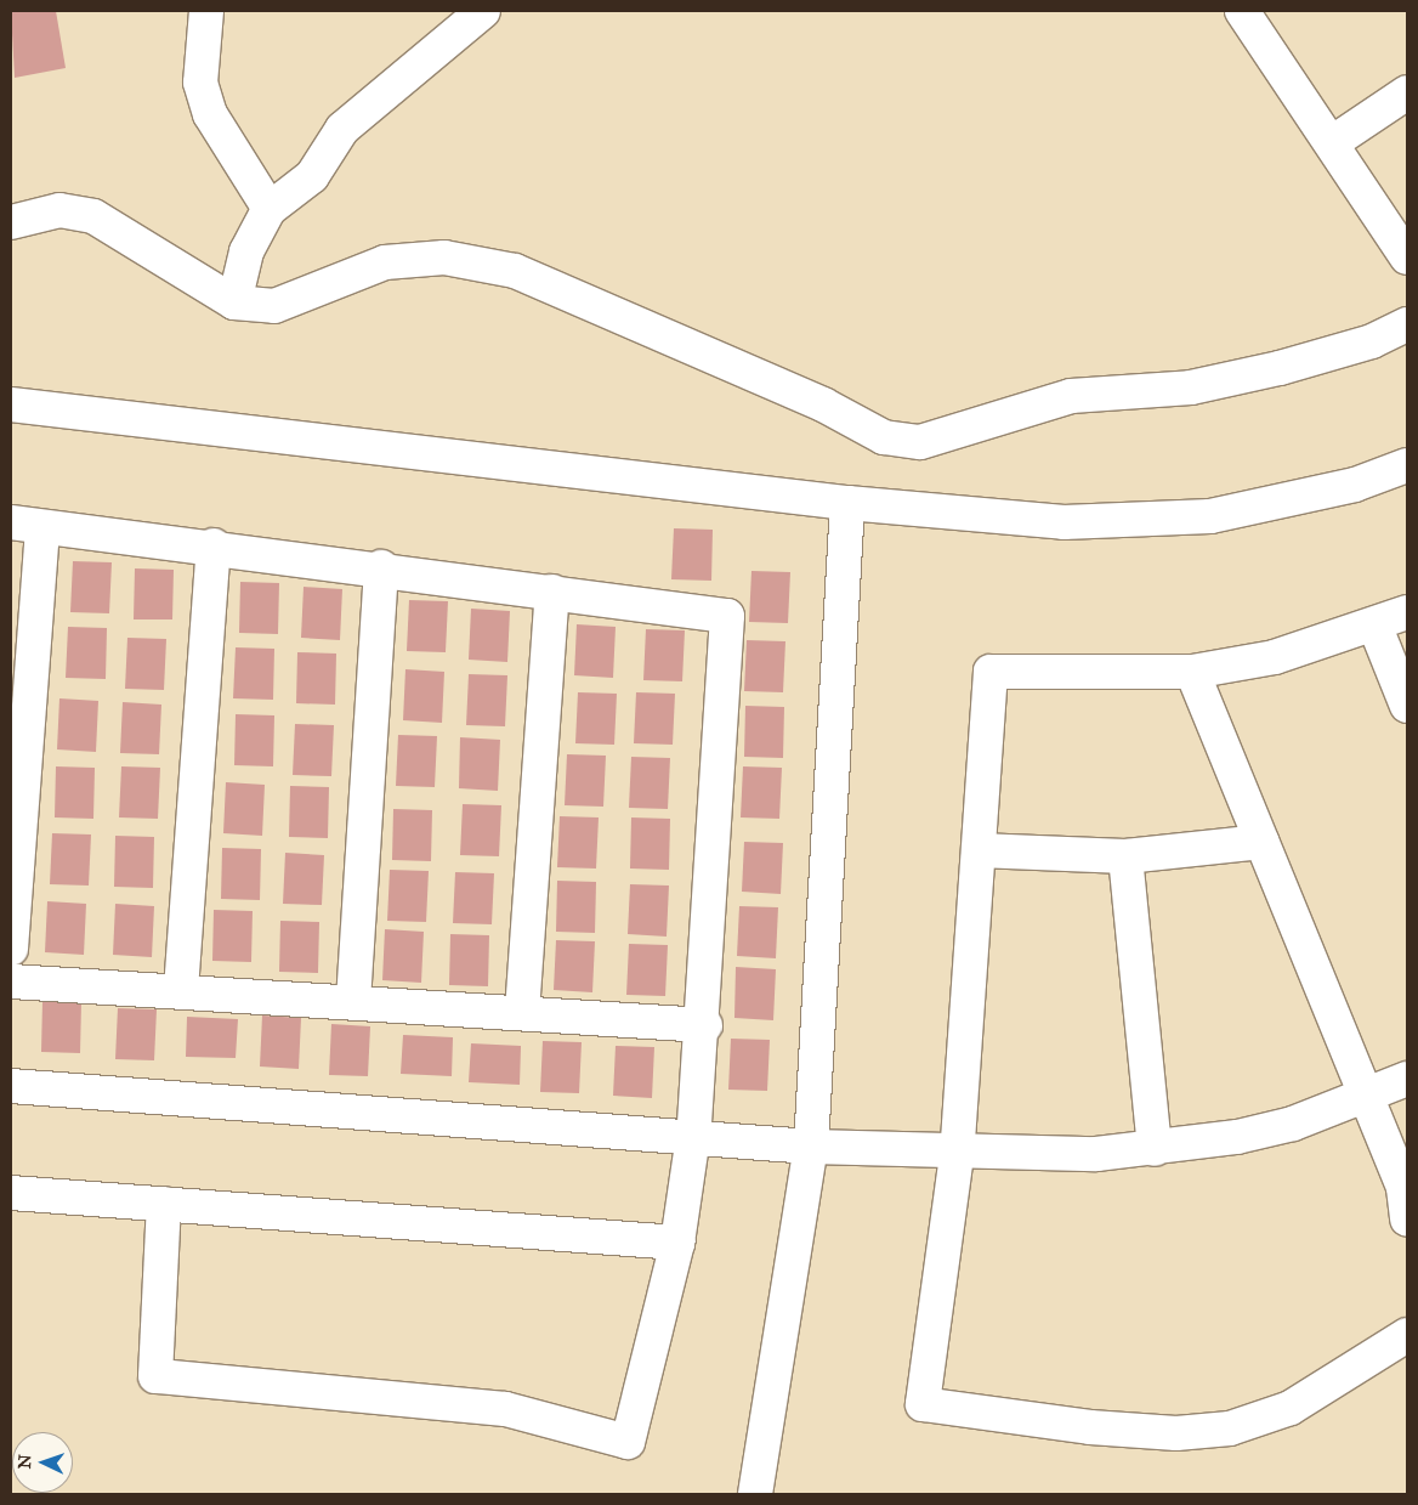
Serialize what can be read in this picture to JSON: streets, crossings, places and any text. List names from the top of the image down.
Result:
{
  "north": "left"
}
